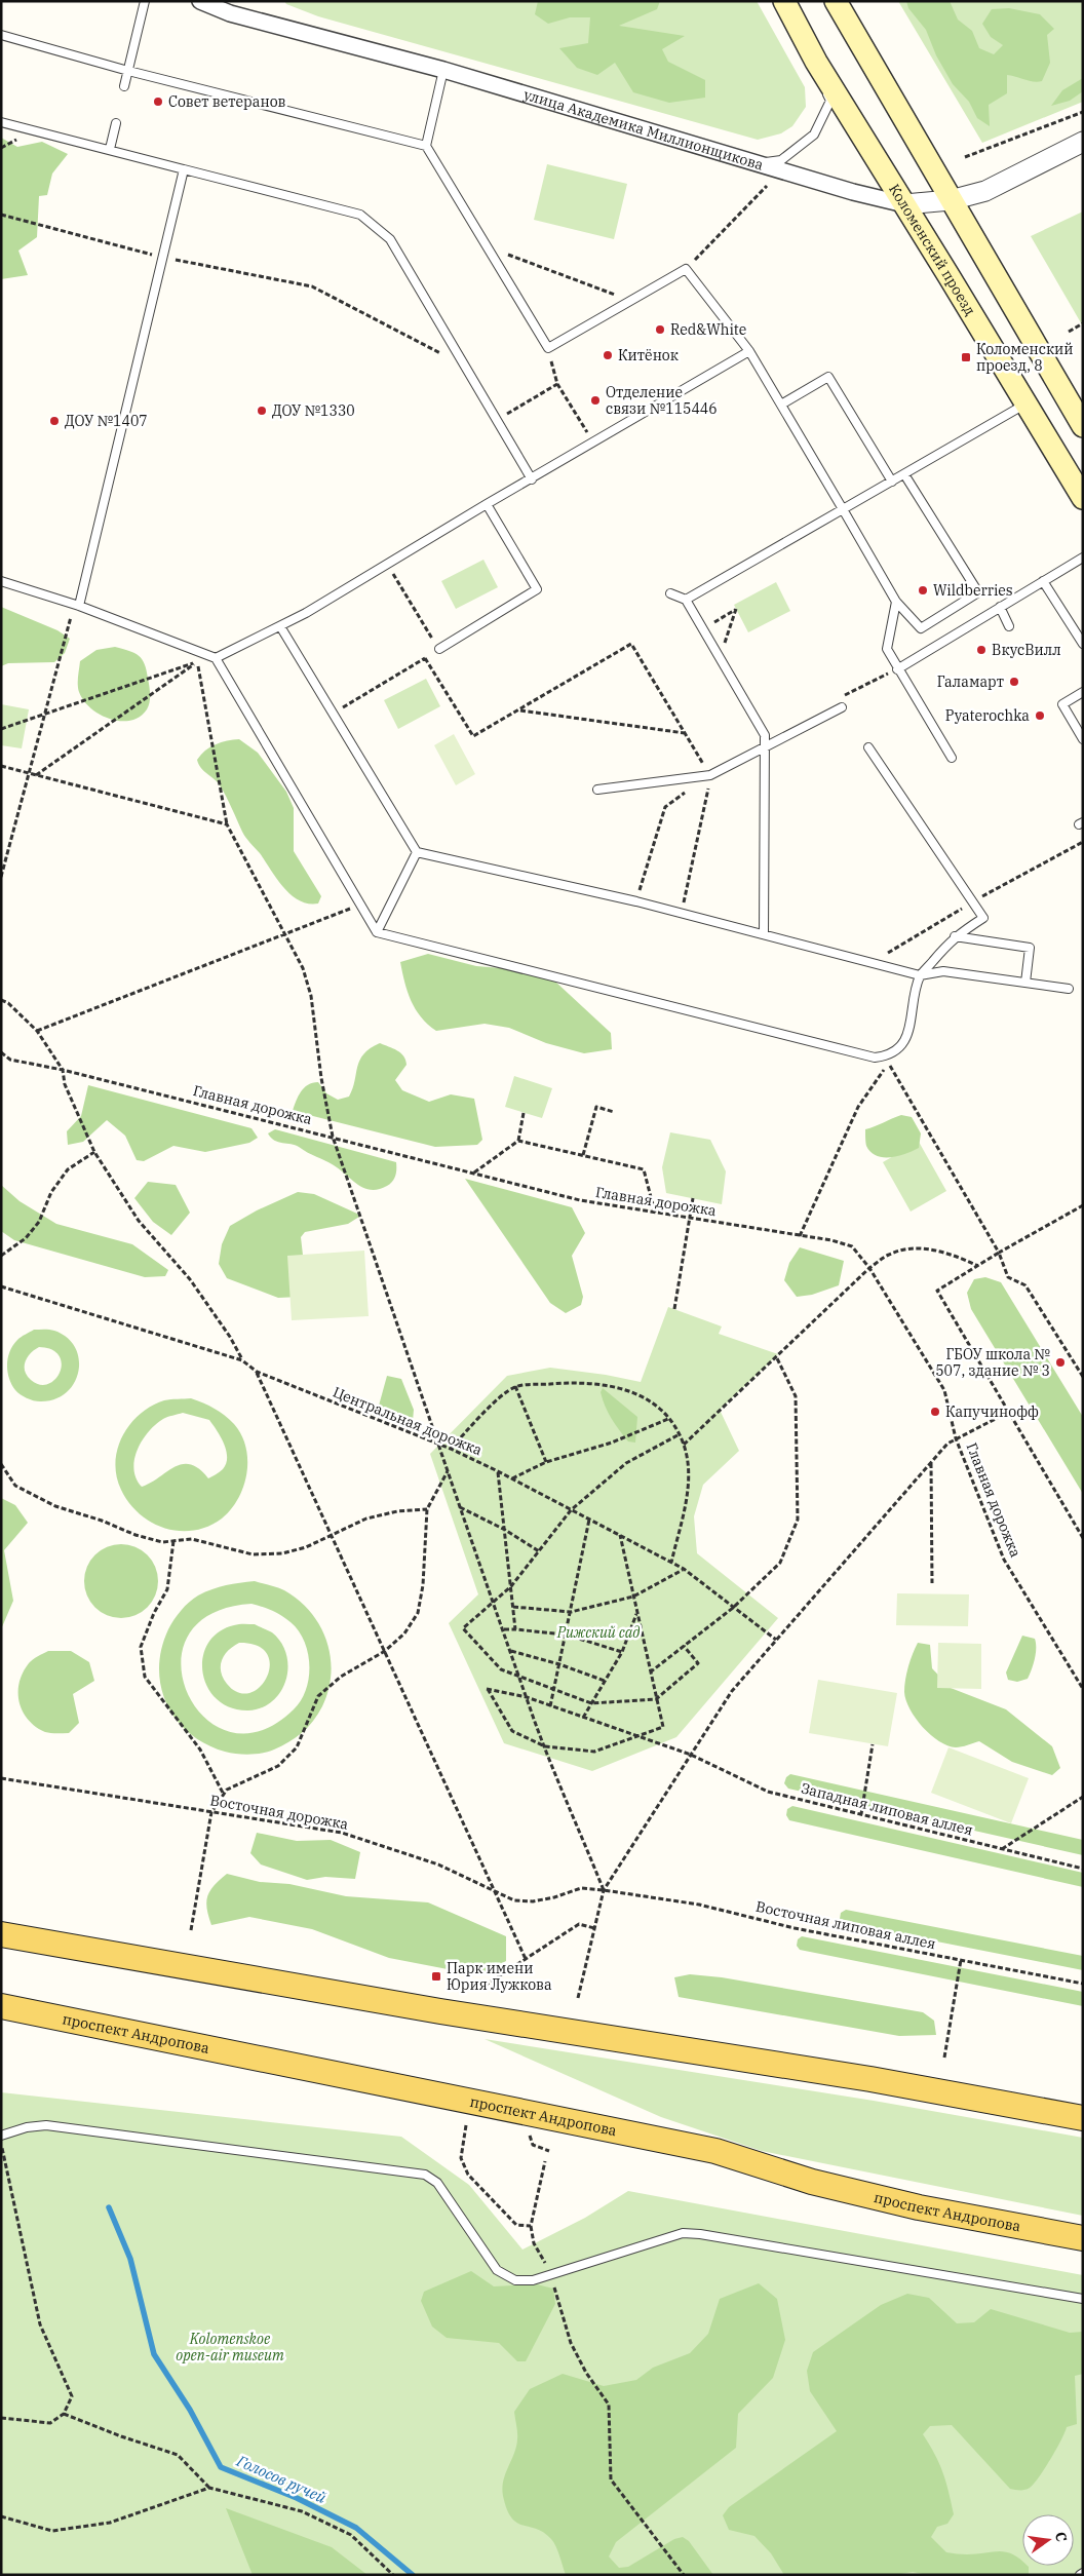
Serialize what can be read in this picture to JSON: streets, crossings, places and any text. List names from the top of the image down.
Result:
{
  "streets": {
    "main road": ["Коломенский проезд", "проспект Андропова"],
    "street": ["улица Академика Миллионщикова"],
    "path": [
      "Главная дорожка",
      "Центральная дорожка",
      "Западная липовая аллея",
      "Восточная дорожка",
      "Восточная липовая аллея"
    ]
  },
  "crossings": [
    ["улица Академика Миллионщикова", "Коломенский проезд"],
    ["Восточная дорожка", "Восточная липовая аллея"]
  ],
  "water": ["Голосов ручей"],
  "parks": ["Рижский сад", "Kolomenskoe open-air museum"],
  "places": {
    "other": [
      "Совет ветеранов",
      "Red&White",
      "Китёнок",
      "Отделение связи №115446",
      "ДОУ №1330",
      "ДОУ №1407",
      "Wildberries",
      "ВкусВилл",
      "Галамарт",
      "Pyaterochka",
      "ГБОУ школа № 507, здание № 3",
      "Капучинофф"
    ],
    "transit": ["Коломенский проезд, 8", "Парк имени Юрия Лужкова"]
  },
  "north": "right"
}
